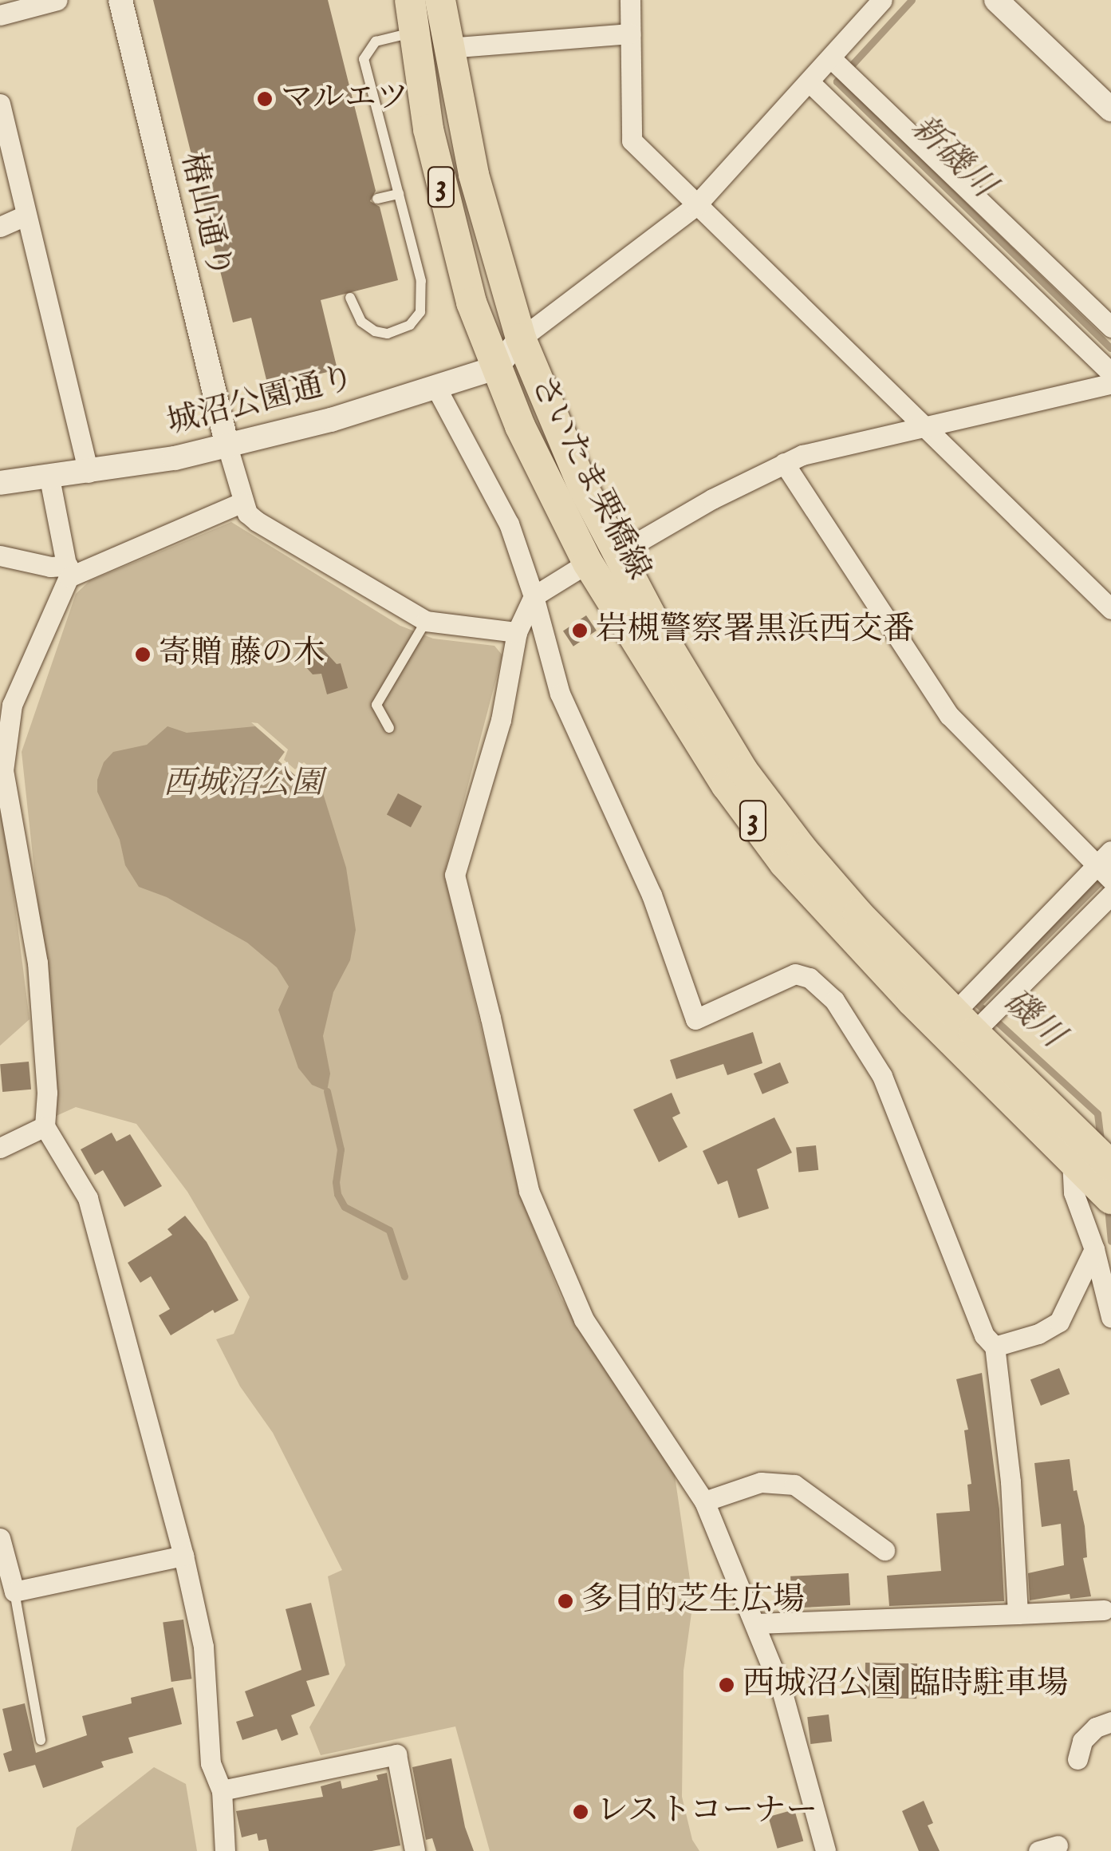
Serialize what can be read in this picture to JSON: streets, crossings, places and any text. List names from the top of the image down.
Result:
{
  "streets": {
    "main road": ["3", "さいたま栗橋線"],
    "street": ["椿山通り", "城沼公園通り"]
  },
  "crossings": [
    ["椿山通り", "城沼公園通り"],
    ["城沼公園通り", "さいたま栗橋線"]
  ],
  "water": ["新磯川", "磯川"],
  "parks": ["西城沼公園"],
  "places": [
    "マルエツ",
    "岩槻警察署黒浜西交番",
    "寄贈 藤の木",
    "多目的芝生広場",
    "西城沼公園 臨時駐車場",
    "レストコーナー"
  ]
}
